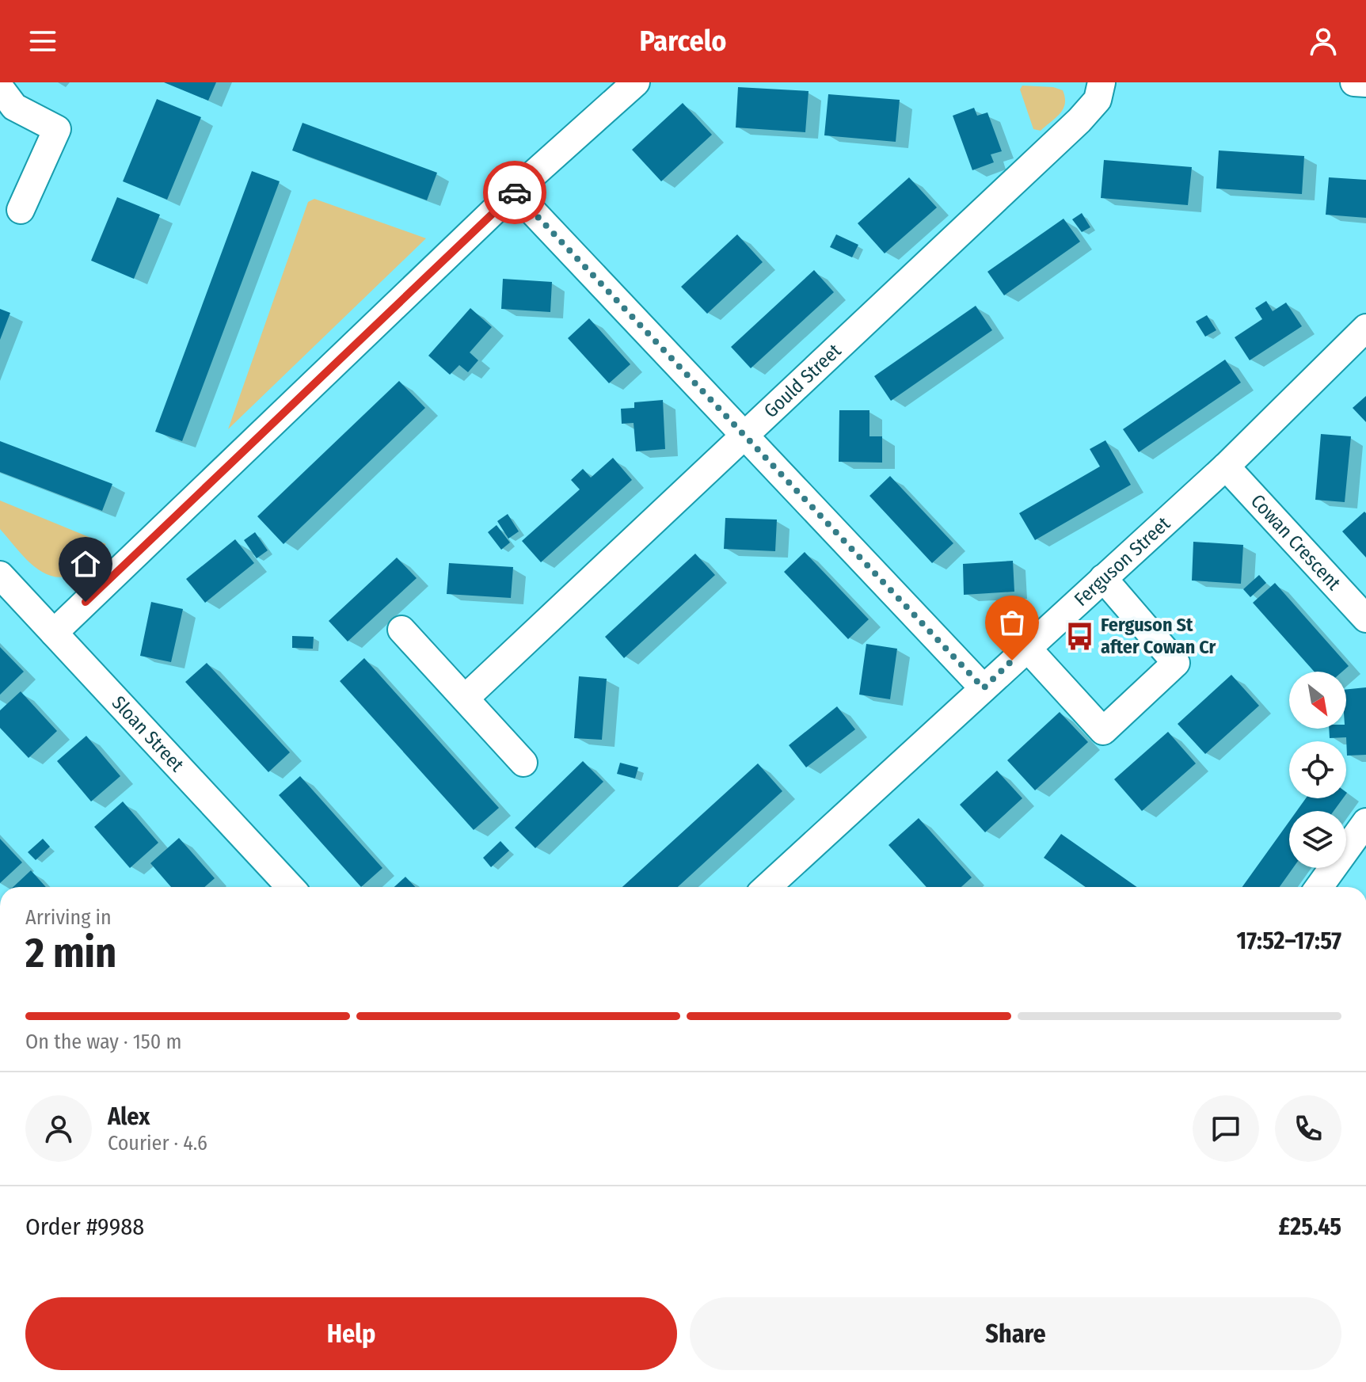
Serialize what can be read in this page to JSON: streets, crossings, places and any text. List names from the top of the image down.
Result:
{
  "streets": {
    "street": [
      "Gould Street",
      "Cowan Crescent",
      "Ferguson Street",
      "Sloan Street"
    ]
  },
  "crossings": [
    ["Cowan Crescent", "Ferguson Street"]
  ],
  "places": {
    "bus stop": ["Ferguson St after Cowan Cr"]
  },
  "north": "bottom right",
  "page": {
    "header": "Parcelo",
    "heading": ["2 min", "Arriving in", "17:52–17:57"],
    "panel": [
      "Alex",
      "Courier · 4.6",
      "Order #9988",
      "£25.45"
    ],
    "bar": "On the way · 150 m",
    "buttons": ["Help", "Share"]
  }
}
